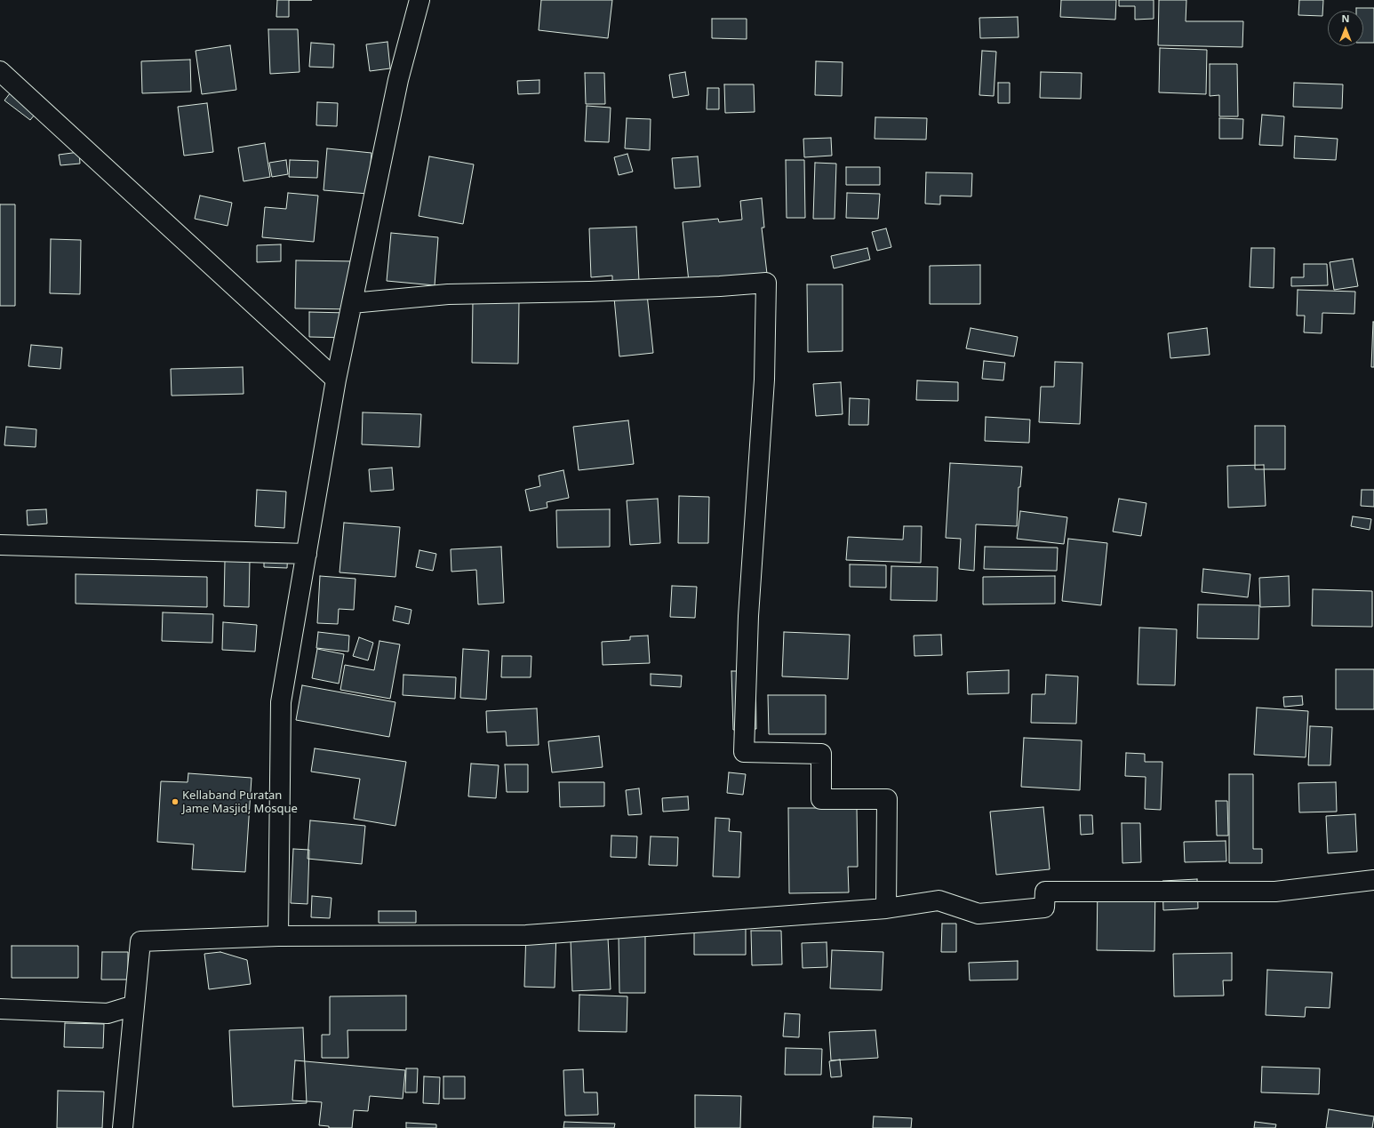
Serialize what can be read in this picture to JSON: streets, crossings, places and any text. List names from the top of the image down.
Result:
{
  "places": ["Kellaband Puratan Jame Masjid, Mosque"],
  "north": "top"
}
